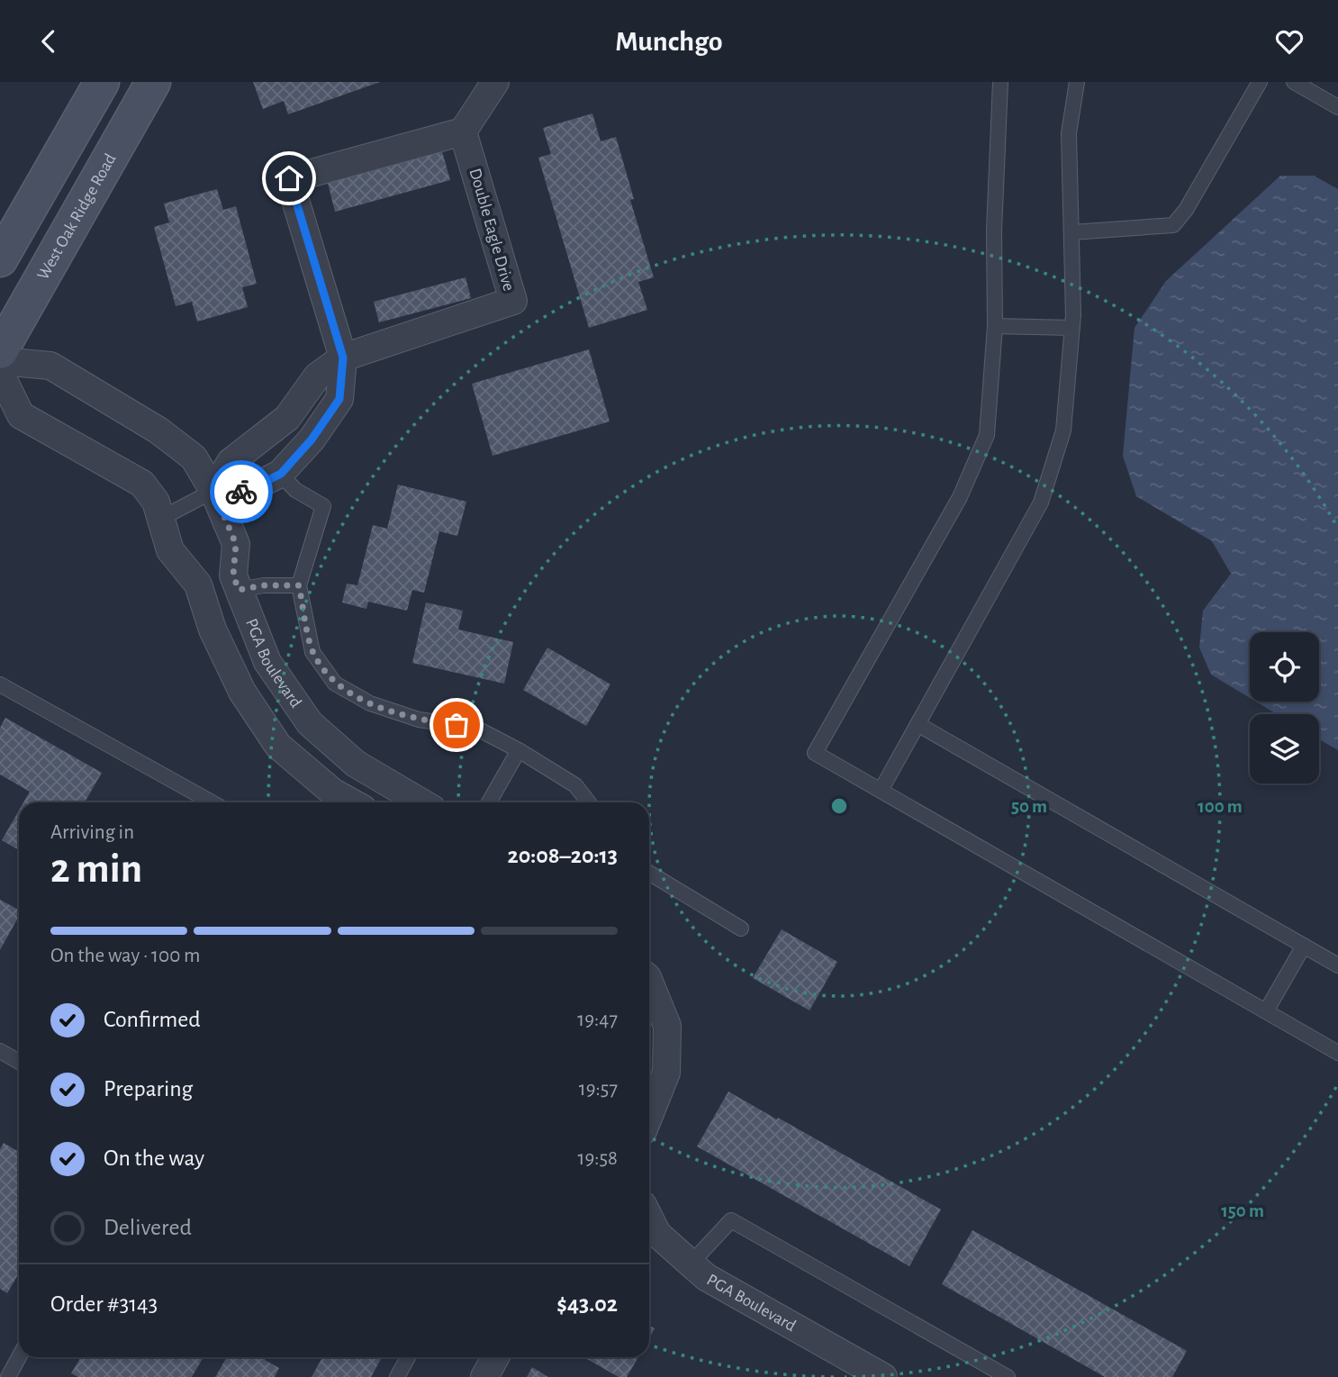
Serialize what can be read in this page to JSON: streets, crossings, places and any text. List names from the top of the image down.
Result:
{
  "streets": {
    "street": ["West Oak Ridge Road", "Double Eagle Drive", "PGA Boulevard"]
  },
  "crossings": [
    ["Double Eagle Drive", "PGA Boulevard"]
  ],
  "page": {
    "header": "Munchgo",
    "heading": ["2 min", "Arriving in", "20:08–20:13"],
    "panel": ["Order #3143", "$43.02"],
    "bar": "On the way · 100 m",
    "list": [
      ["Confirmed", "19:47"],
      ["Preparing", "19:57"],
      ["On the way", "19:58"],
      "Delivered"
    ]
  },
  "rings": ["50 m", "100 m", "150 m"]
}
